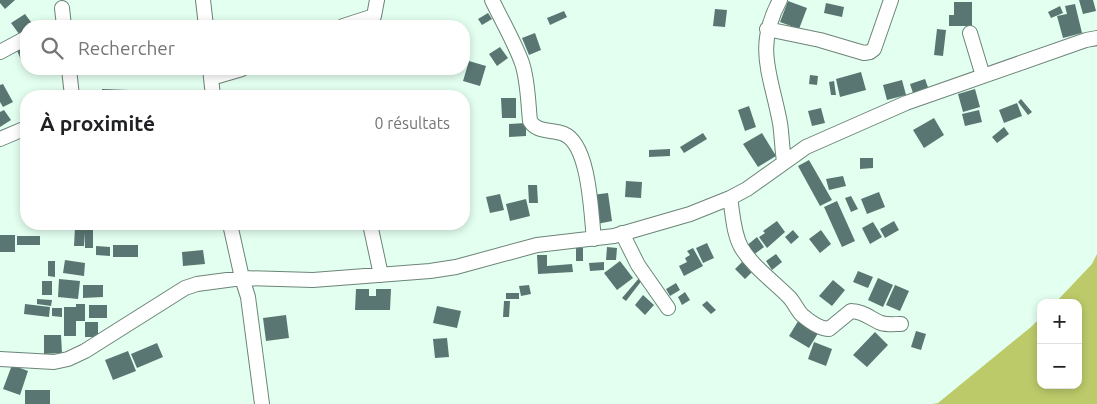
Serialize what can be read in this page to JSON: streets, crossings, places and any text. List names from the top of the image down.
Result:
{
  "page": {
    "search": "Rechercher",
    "heading": ["À proximité", "0 résultats"],
    "map_buttons": ["+", "−"]
  }
}
